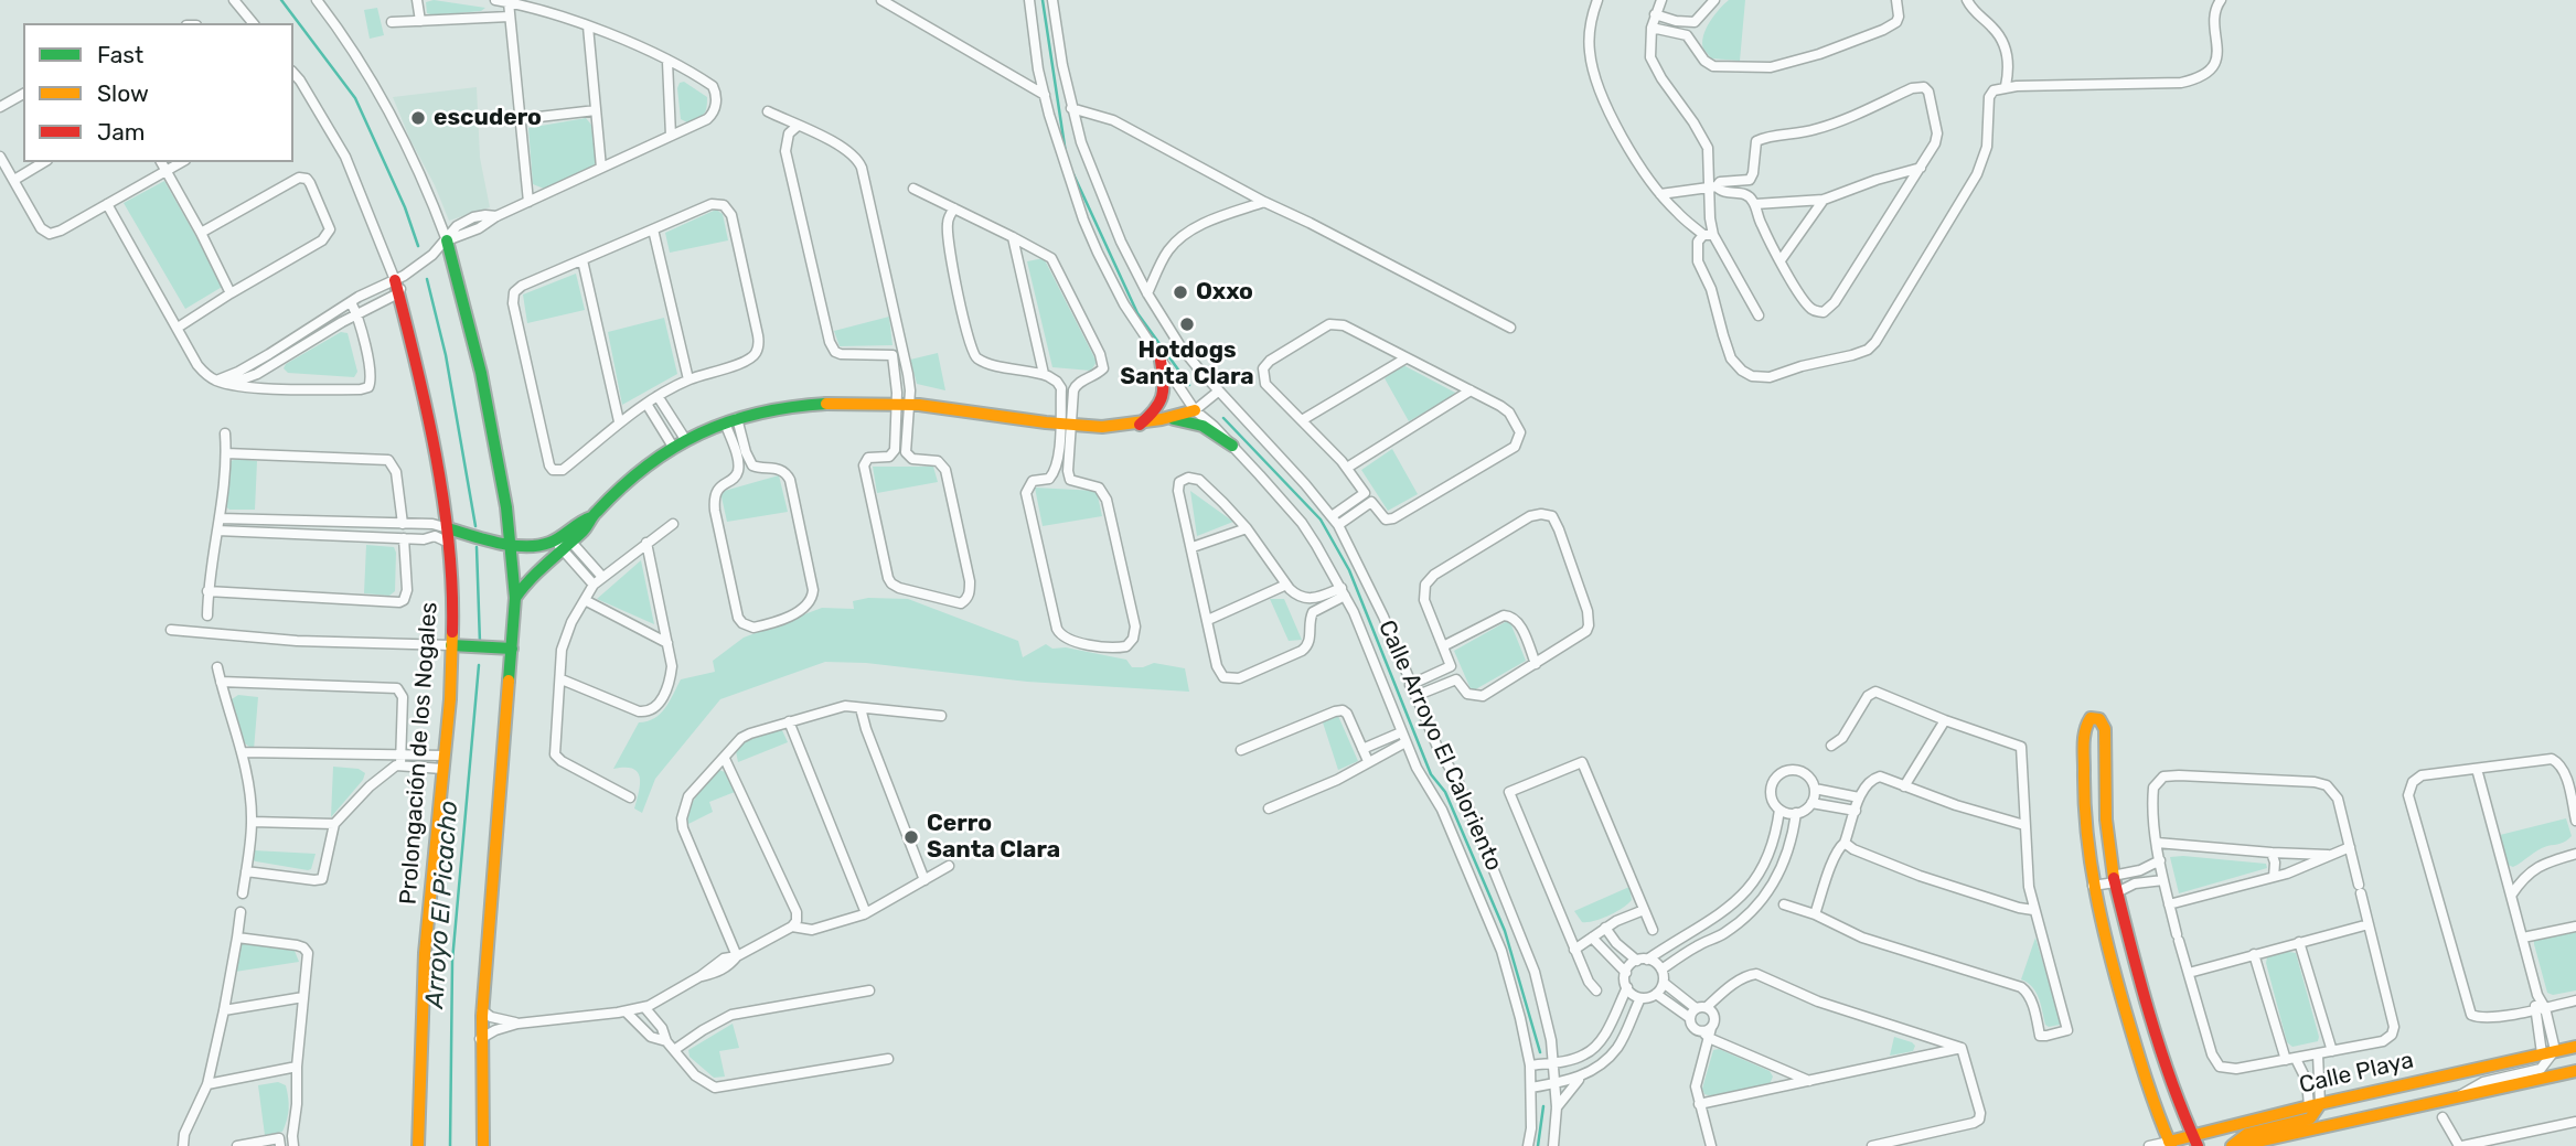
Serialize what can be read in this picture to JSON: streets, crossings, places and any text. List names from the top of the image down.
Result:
{
  "streets": {
    "street": ["Calle Arroyo El Caloriento", "Prolongación de los Nogales", "Calle Playa"]
  },
  "water": ["Arroyo El Picacho"],
  "places": [
    "escudero",
    "Oxxo",
    "Hotdogs Santa Clara",
    "Cerro Santa Clara"
  ],
  "legend": ["Fast", "Slow", "Jam"]
}
